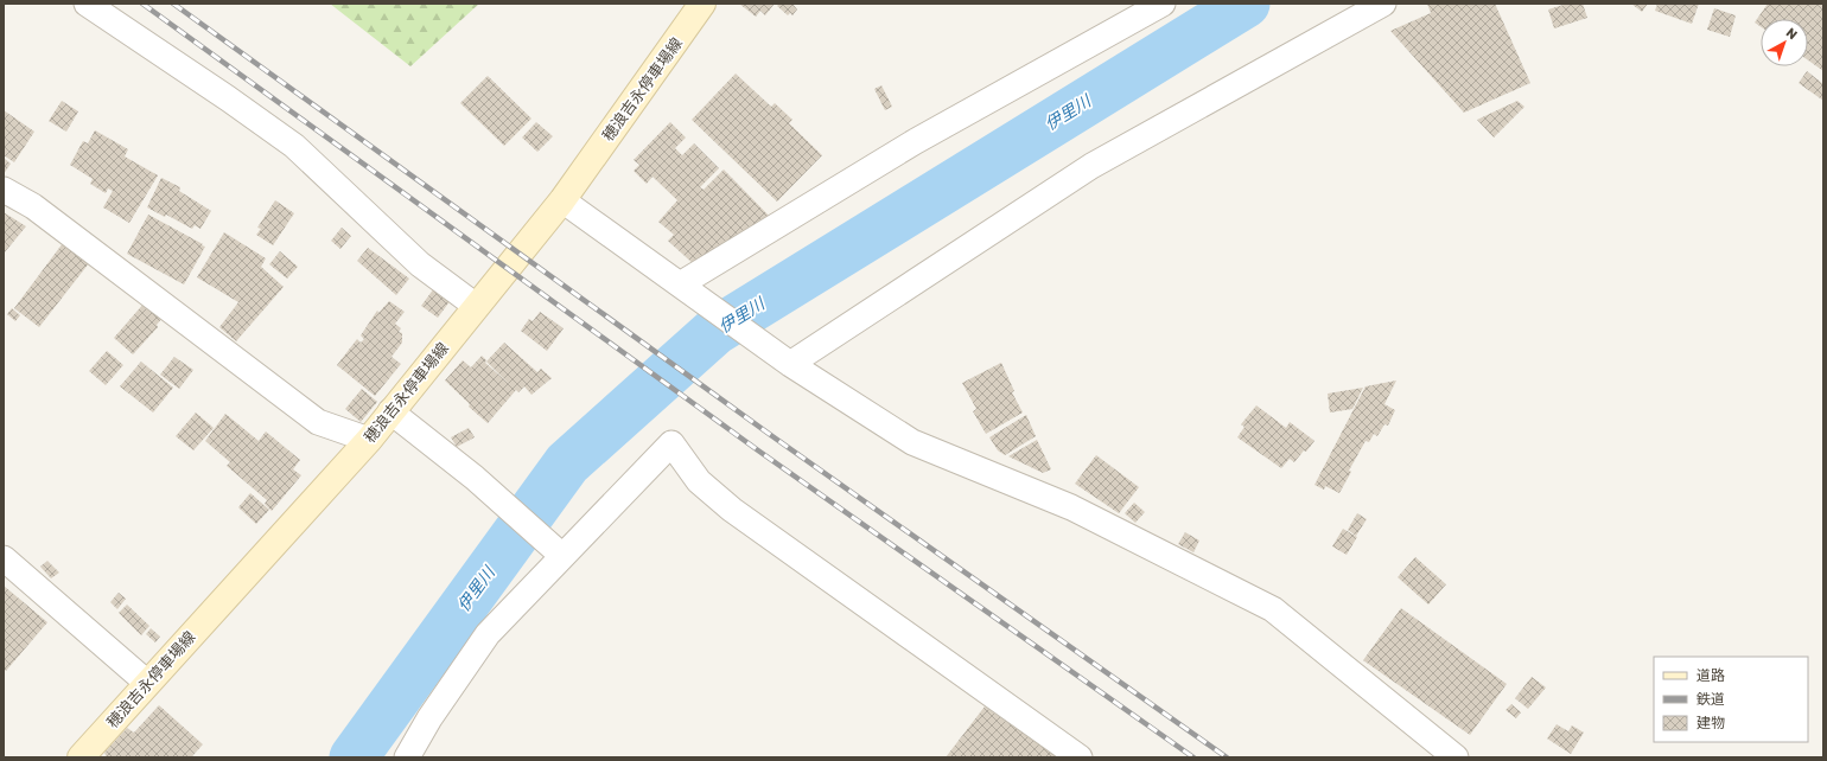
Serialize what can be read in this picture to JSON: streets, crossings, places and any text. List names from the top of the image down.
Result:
{
  "streets": {
    "main road": ["穂浪吉永停車場線"]
  },
  "water": ["伊里川"],
  "legend": ["道路", "鉄道", "建物"],
  "north": "top right"
}
